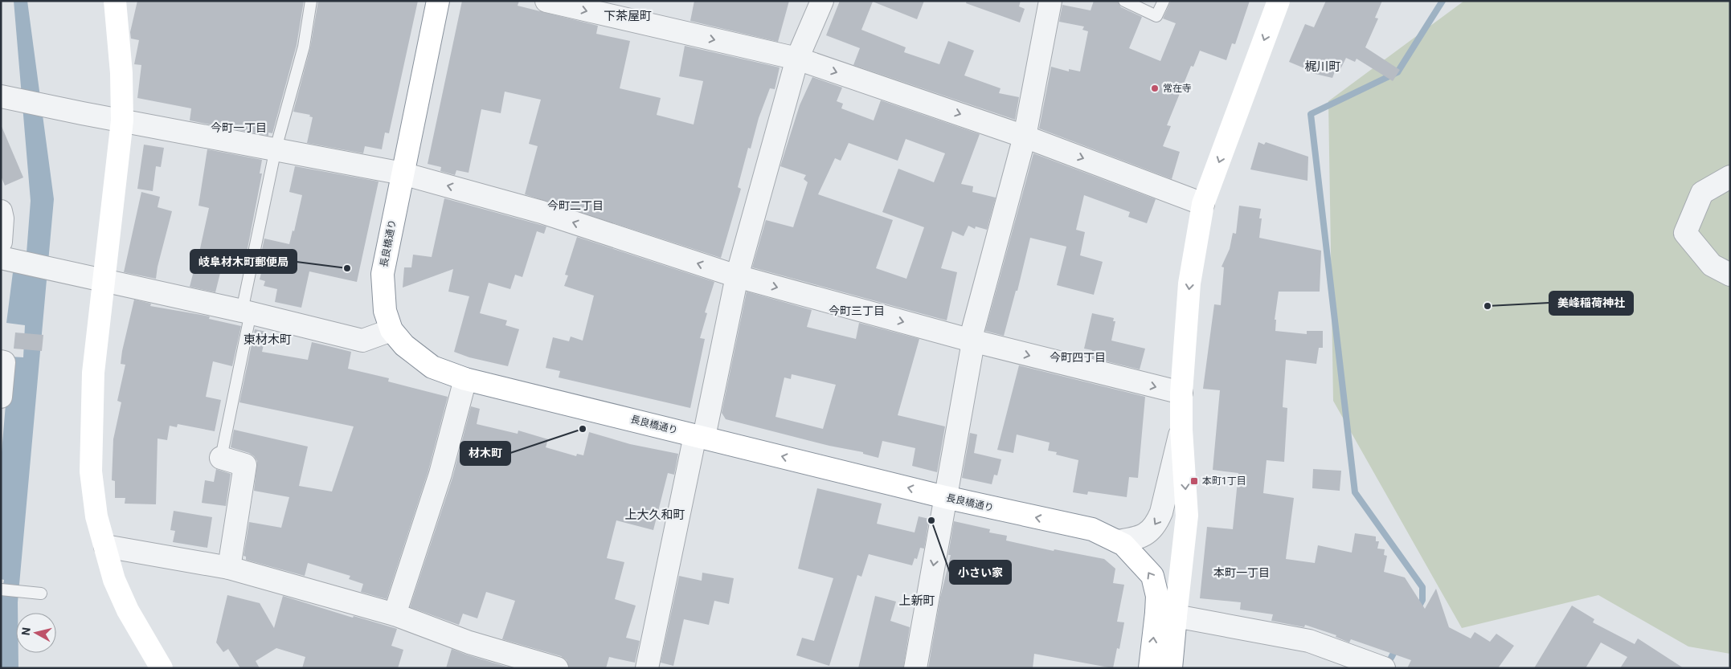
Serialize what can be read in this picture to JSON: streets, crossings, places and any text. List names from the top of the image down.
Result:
{
  "streets": {
    "main road": ["長良橋通り"]
  },
  "one_way": ["長良橋通り"],
  "districts": [
    "下茶屋町",
    "梶川町",
    "今町一丁目",
    "今町二丁目",
    "今町三丁目",
    "東材木町",
    "今町四丁目",
    "上大久和町",
    "本町一丁目",
    "上新町"
  ],
  "places": {
    "other": [
      "常在寺",
      "岐阜材木町郵便局",
      "美峰稲荷神社",
      "材木町",
      "小さい家"
    ],
    "transit": ["本町1丁目"]
  },
  "north": "left"
}
